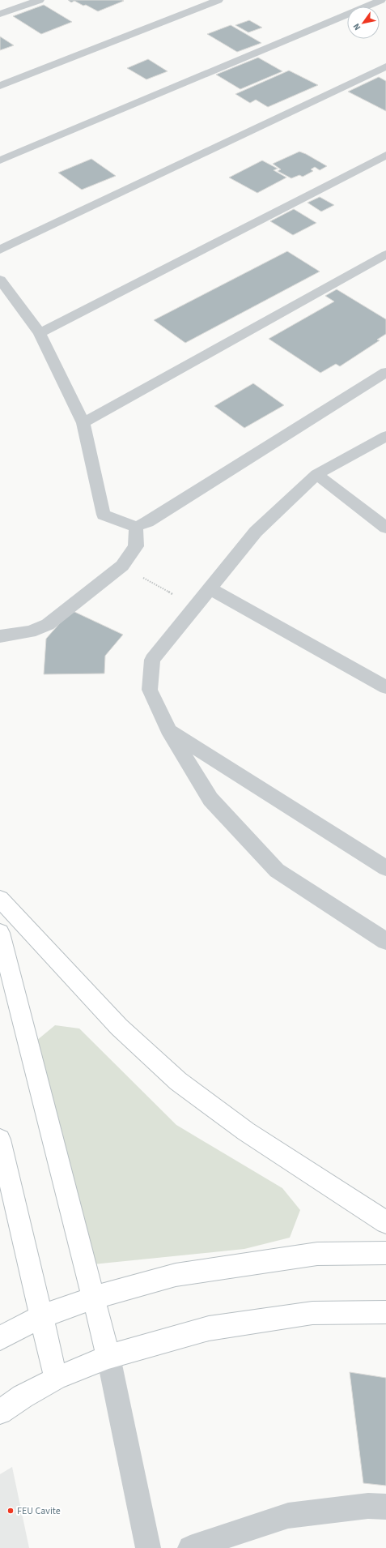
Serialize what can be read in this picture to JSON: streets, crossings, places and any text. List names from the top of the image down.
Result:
{
  "places": ["FEU Cavite"],
  "north": "bottom left"
}
